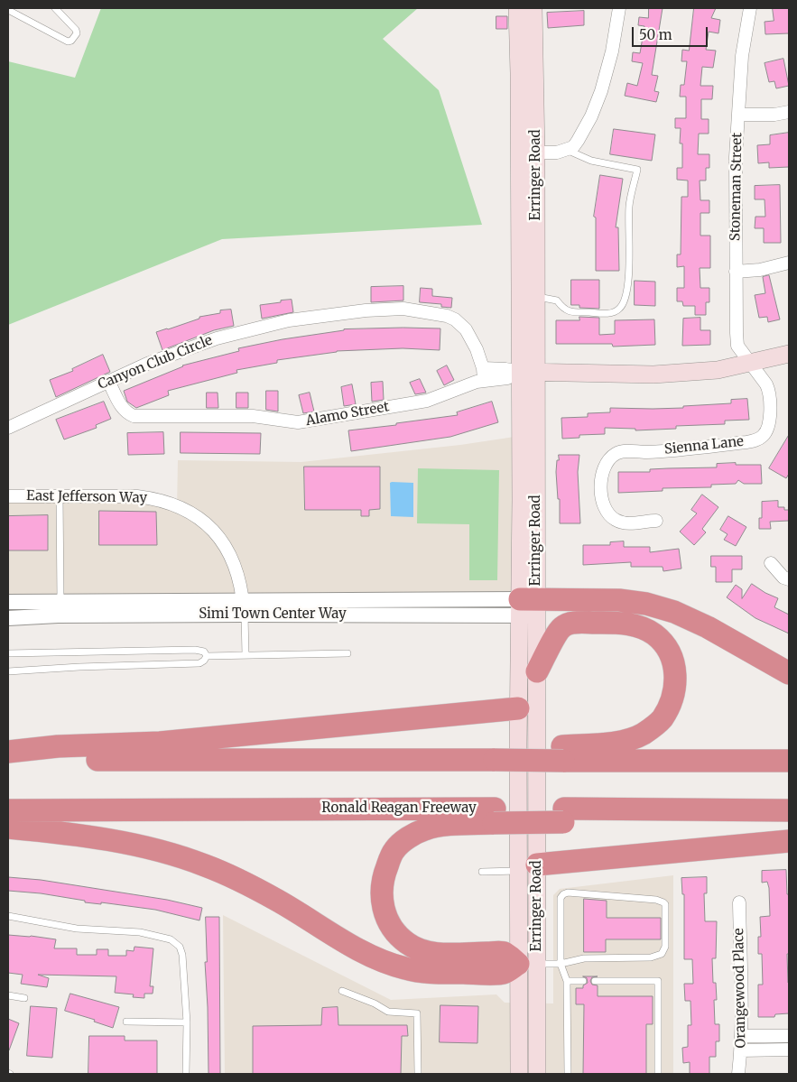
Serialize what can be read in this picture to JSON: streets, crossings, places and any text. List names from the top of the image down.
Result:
{
  "streets": {
    "highway": ["Ronald Reagan Freeway"],
    "main road": ["Erringer Road", "Alamo Street"],
    "street": [
      "Stoneman Street",
      "Canyon Club Circle",
      "Sienna Lane",
      "East Jefferson Way",
      "Simi Town Center Way",
      "Orangewood Place"
    ]
  },
  "crossings": [
    ["Erringer Road", "Alamo Street"],
    ["Erringer Road", "Simi Town Center Way"],
    ["Stoneman Street", "Alamo Street"],
    ["Stoneman Street", "Sienna Lane"],
    ["Canyon Club Circle", "Alamo Street"],
    ["Alamo Street", "Sienna Lane"],
    ["East Jefferson Way", "Simi Town Center Way"]
  ],
  "scale_bar": "50 m"
}
